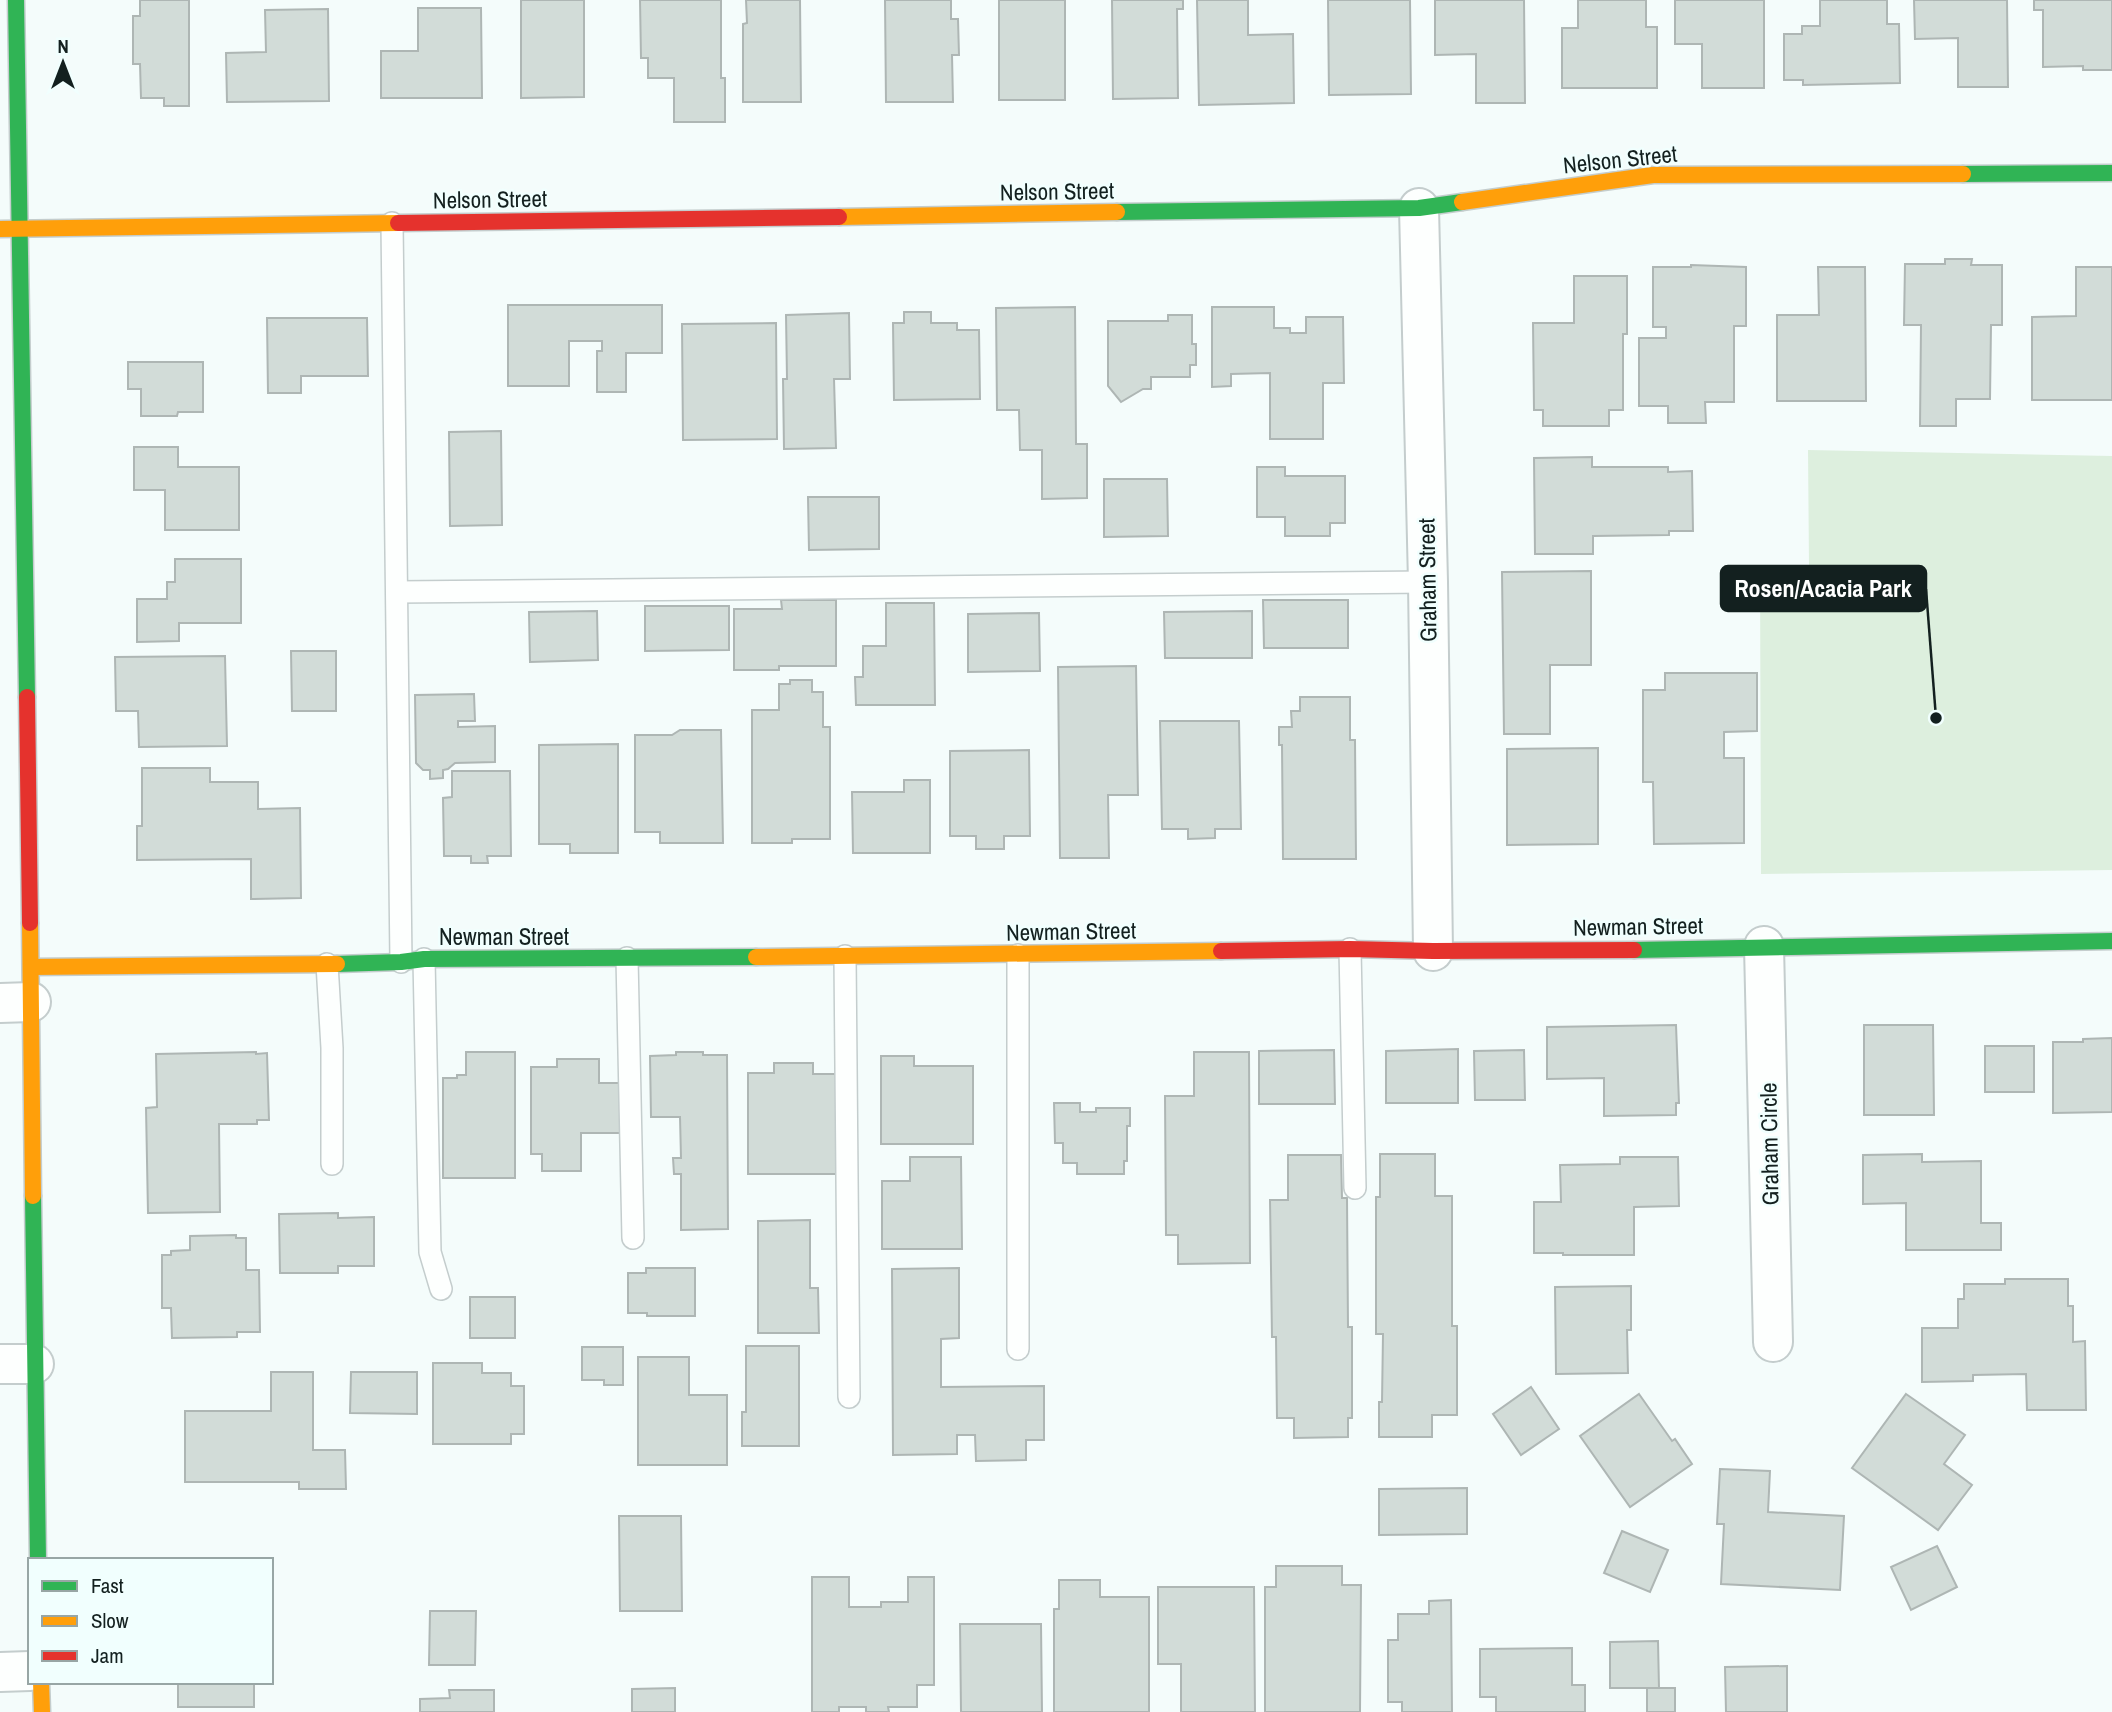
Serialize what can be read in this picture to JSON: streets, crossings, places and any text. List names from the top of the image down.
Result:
{
  "streets": {
    "street": [
      "Nelson Street",
      "Graham Street",
      "Newman Street",
      "Graham Circle"
    ]
  },
  "crossings": [
    ["Nelson Street", "Graham Street"],
    ["Graham Street", "Newman Street"],
    ["Newman Street", "Graham Circle"]
  ],
  "places": ["Rosen/Acacia Park"],
  "legend": ["Fast", "Slow", "Jam"],
  "north": "top"
}
